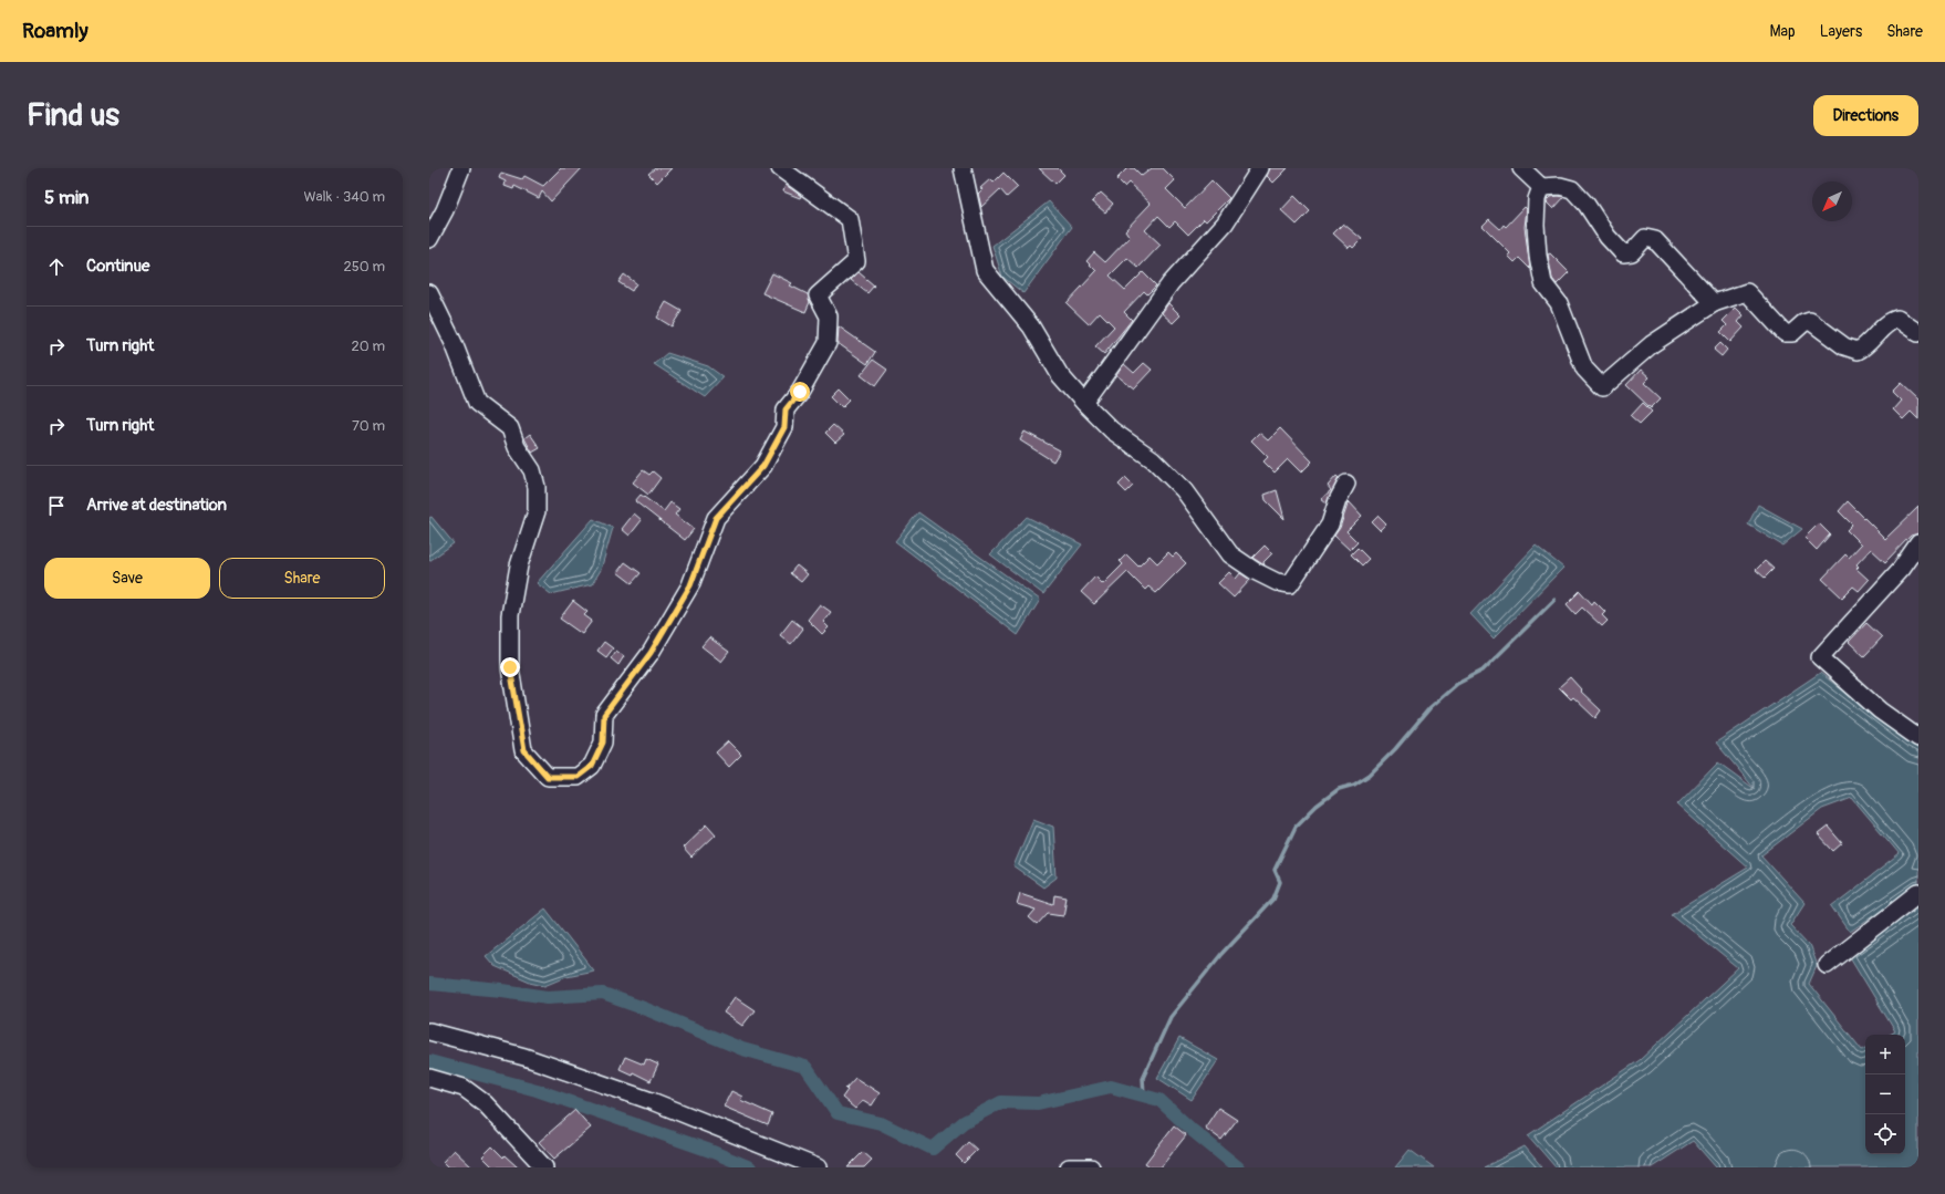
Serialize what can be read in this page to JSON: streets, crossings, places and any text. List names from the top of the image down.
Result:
{
  "north": "bottom left",
  "page": {
    "header": "Roamly",
    "nav": ["Map", "Layers", "Share"],
    "buttons": [
      "Directions",
      ["Save", "Share"]
    ],
    "title": "Find us",
    "heading": ["5 min", "Walk · 340 m"],
    "list": [
      ["Continue", "250 m"],
      ["Turn right", "20 m"],
      ["Turn right", "70 m"],
      "Arrive at destination"
    ],
    "map_buttons": ["+", "−"]
  }
}
